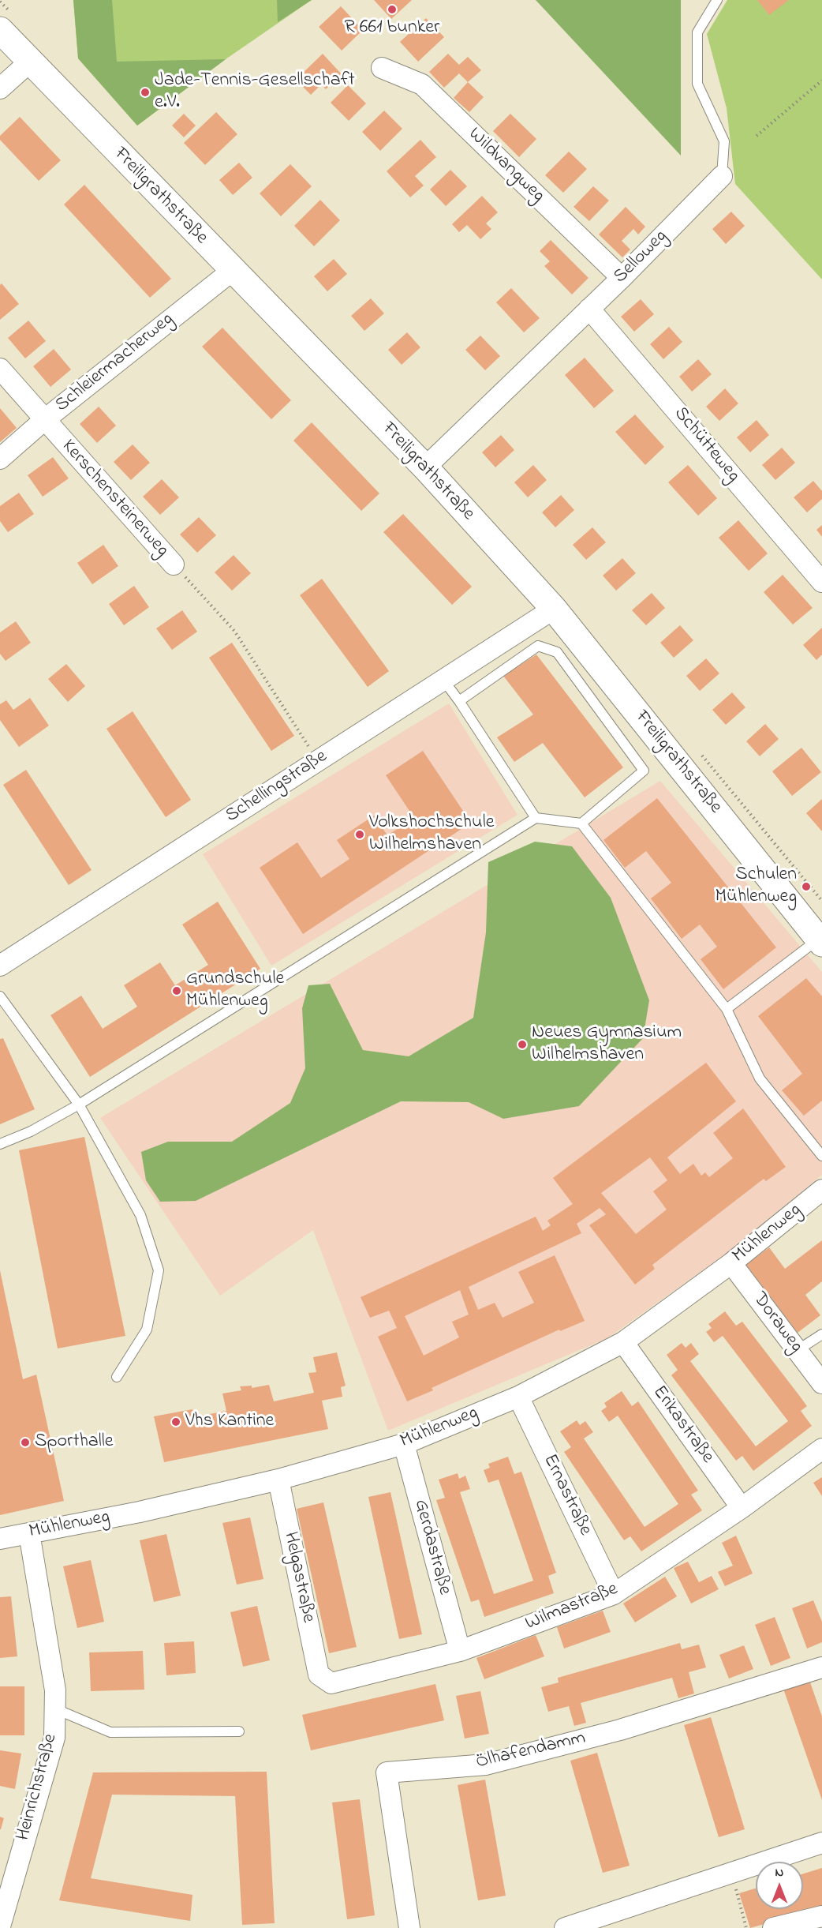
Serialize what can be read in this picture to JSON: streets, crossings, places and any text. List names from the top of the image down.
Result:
{
  "streets": {
    "street": [
      "Wildvangweg",
      "Freiligrathstraße",
      "Selloweg",
      "Schleiermacherweg",
      "Schütteweg",
      "Kerschensteinerweg",
      "Schellingstraße",
      "Mühlenweg",
      "Doraweg",
      "Erikastraße",
      "Ernastraße",
      "Gerdastraße",
      "Helgastraße",
      "Wilmastraße",
      "Ölhafendamm",
      "Heinrichstraße"
    ]
  },
  "crossings": [
    ["Wildvangweg", "Selloweg"],
    ["Freiligrathstraße", "Selloweg"],
    ["Freiligrathstraße", "Schleiermacherweg"],
    ["Freiligrathstraße", "Schellingstraße"],
    ["Selloweg", "Schütteweg"],
    ["Schleiermacherweg", "Kerschensteinerweg"],
    ["Mühlenweg", "Doraweg"],
    ["Mühlenweg", "Erikastraße"],
    ["Mühlenweg", "Ernastraße"],
    ["Mühlenweg", "Gerdastraße"],
    ["Mühlenweg", "Helgastraße"],
    ["Mühlenweg", "Heinrichstraße"],
    ["Erikastraße", "Wilmastraße"],
    ["Ernastraße", "Wilmastraße"],
    ["Gerdastraße", "Wilmastraße"],
    ["Helgastraße", "Wilmastraße"]
  ],
  "places": [
    "R 661 bunker",
    "Jade-Tennis-Gesellschaft e.V.",
    "Volkshochschule Wilhelmshaven",
    "Schulen Mühlenweg",
    "Grundschule Mühlenweg",
    "Neues Gymnasium Wilhelmshaven",
    "Vhs Kantine",
    "Sporthalle"
  ],
  "north": "top"
}
